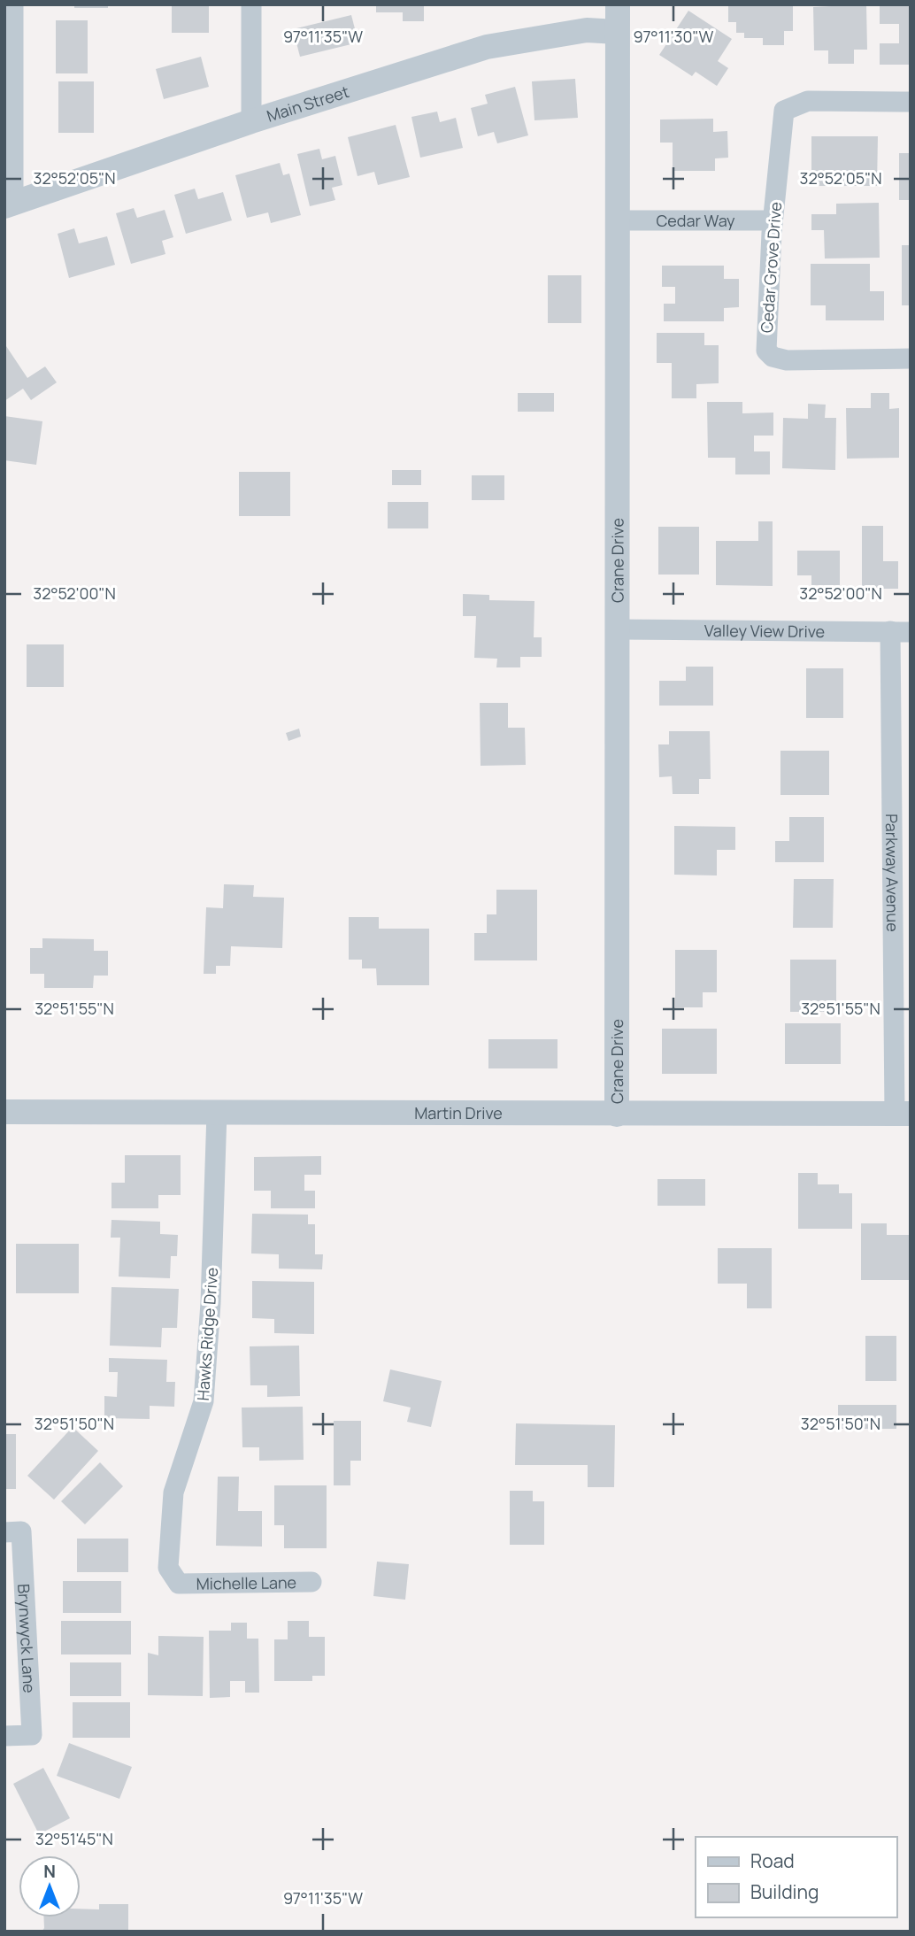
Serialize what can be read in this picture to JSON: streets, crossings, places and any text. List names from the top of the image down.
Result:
{
  "streets": {
    "street": [
      "Main Street",
      "Cedar Way",
      "Cedar Grove Drive",
      "Crane Drive",
      "Valley View Drive",
      "Parkway Avenue",
      "Martin Drive",
      "Hawks Ridge Drive",
      "Michelle Lane",
      "Brynwyck Lane"
    ]
  },
  "crossings": [
    ["Main Street", "Crane Drive"],
    ["Cedar Way", "Cedar Grove Drive"],
    ["Cedar Way", "Crane Drive"],
    ["Crane Drive", "Valley View Drive"],
    ["Crane Drive", "Martin Drive"],
    ["Valley View Drive", "Parkway Avenue"],
    ["Parkway Avenue", "Martin Drive"],
    ["Martin Drive", "Hawks Ridge Drive"],
    ["Hawks Ridge Drive", "Michelle Lane"]
  ],
  "legend": ["Road", "Building"],
  "north": "top",
  "coordinates": [
    "97°11'35\"W",
    "97°11'30\"W",
    "32°52'05\"N",
    "32°52'00\"N",
    "32°51'55\"N",
    "32°51'50\"N",
    "32°51'45\"N"
  ]
}
